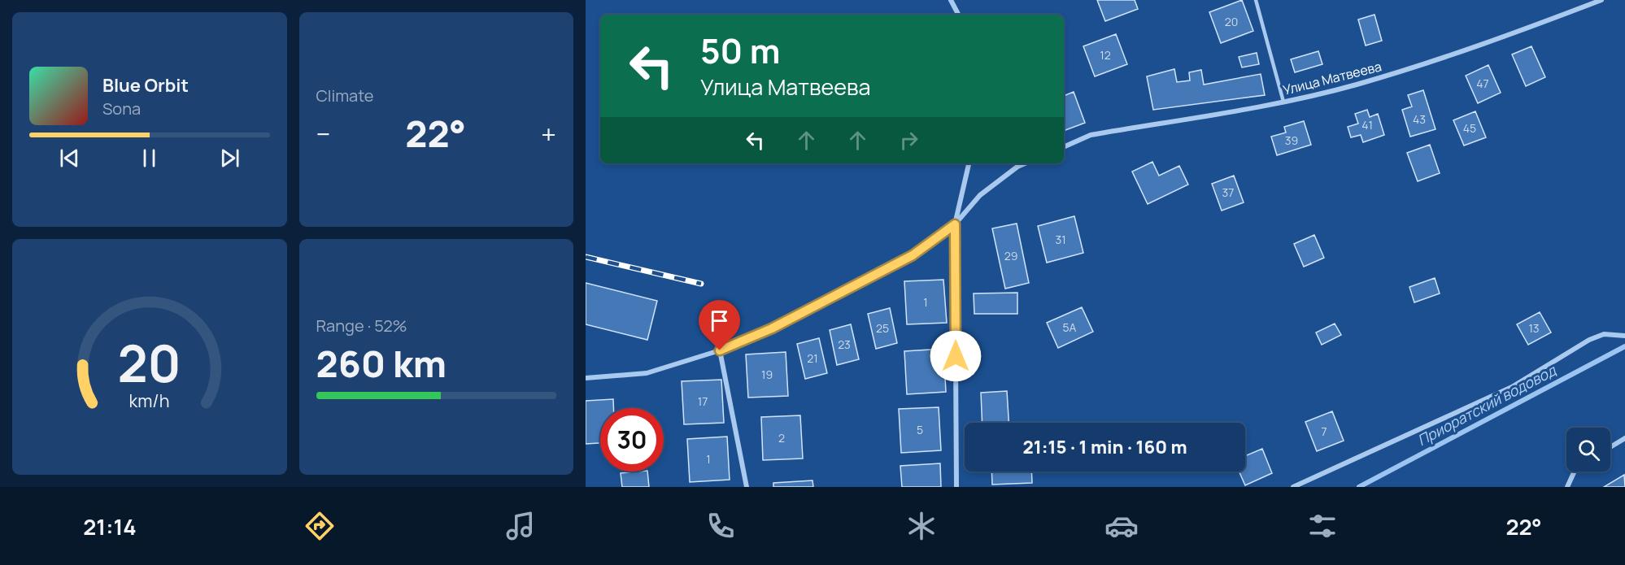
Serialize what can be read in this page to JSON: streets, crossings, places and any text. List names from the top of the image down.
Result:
{
  "streets": {
    "street": ["Улица Матвеева"]
  },
  "water": ["Приоратский водовод"],
  "house_numbers": [
    "20",
    "12",
    "47",
    "43",
    "41",
    "45",
    "39",
    "37",
    "31",
    "29",
    "1",
    "5А",
    "25",
    "13",
    "23",
    "21",
    "19",
    "17",
    "5",
    "7",
    "2",
    "1"
  ],
  "page": {
    "tile": [
      "Climate",
      ["Range · 52%", "260 km"]
    ],
    "turn": ["50 m", "Улица Матвеева"],
    "song": ["Blue Orbit", "Sona"],
    "heat": ["−", "22°", "+"],
    "limit": "30",
    "trip": "21:15 · 1 min · 160 m",
    "tabs": ["21:14", "22°"],
    "gauge": ["20", "km/h"]
  }
}
